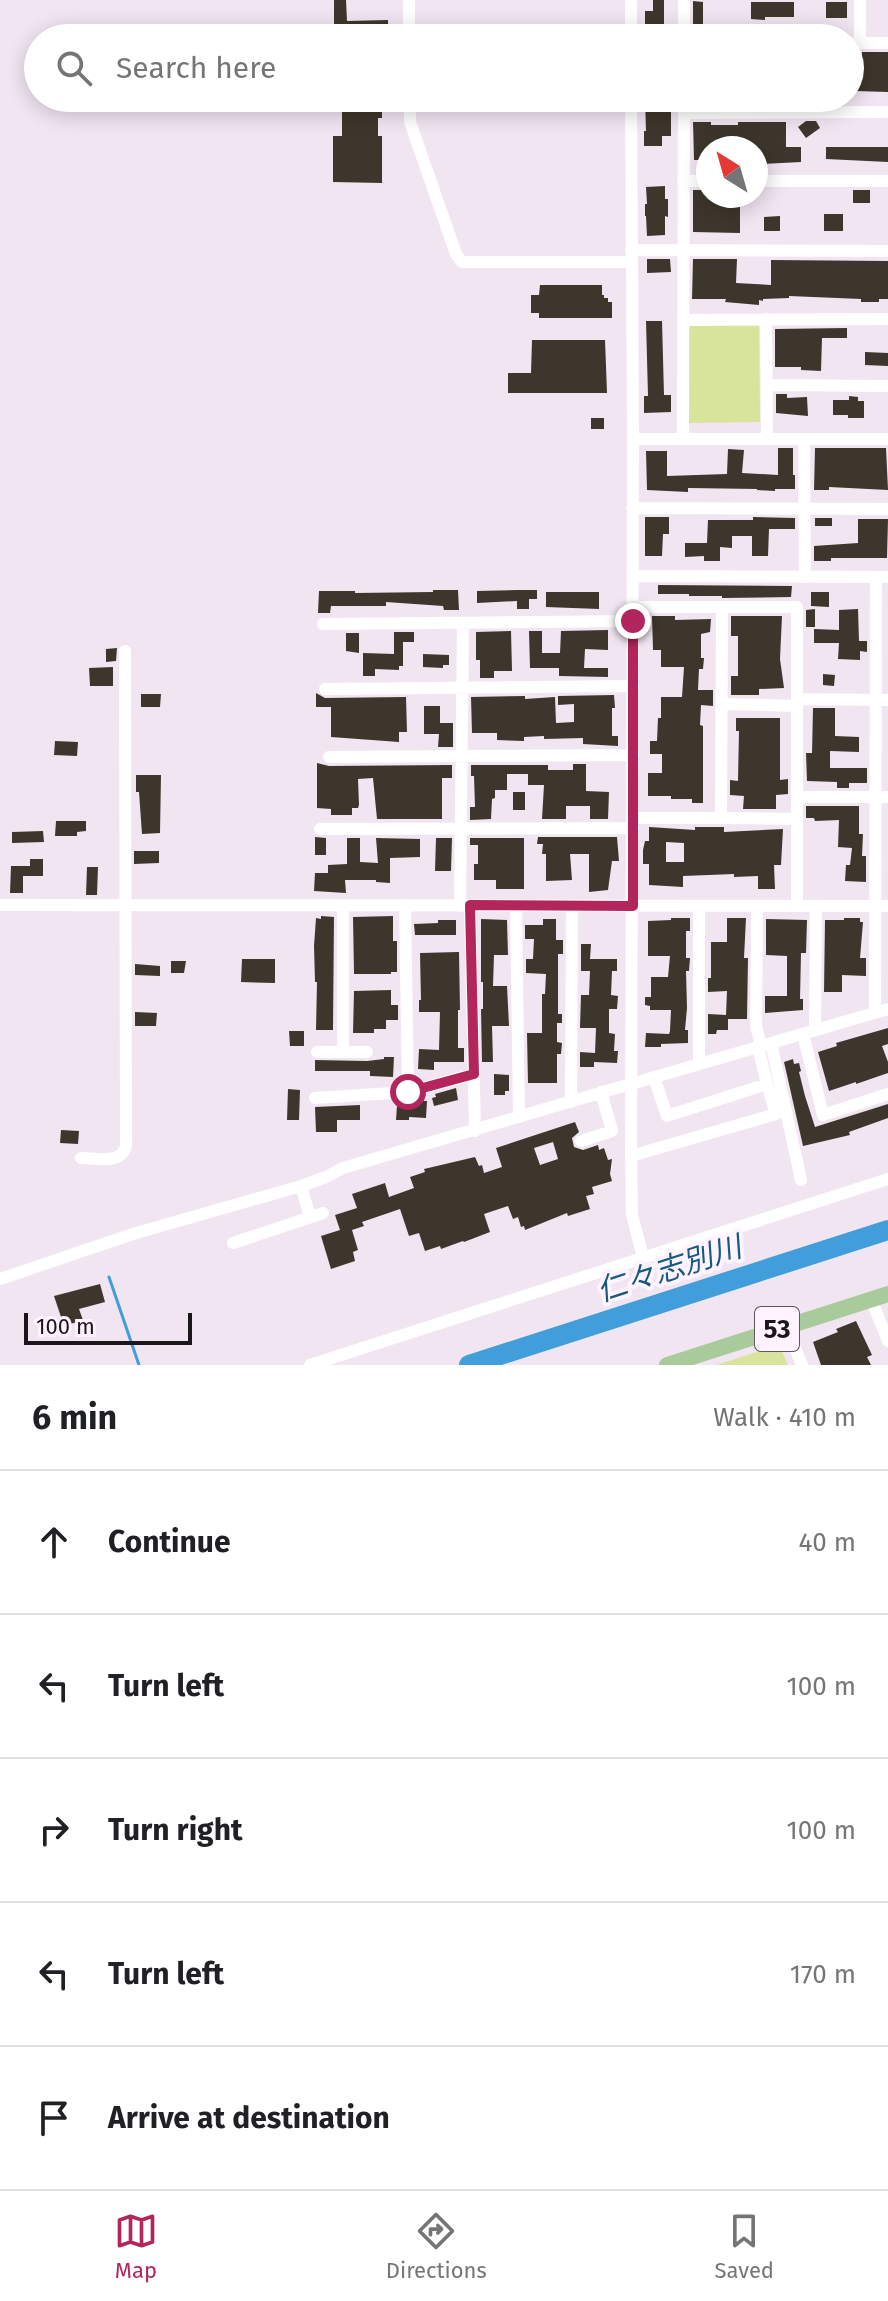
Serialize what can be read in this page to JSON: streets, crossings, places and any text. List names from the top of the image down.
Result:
{
  "streets": {
    "main road": ["53"]
  },
  "water": ["仁々志別川"],
  "scale_bar": "100 m",
  "north": "top left",
  "page": {
    "search": "Search here",
    "scale": "100 m",
    "heading": ["6 min", "Walk · 410 m"],
    "list": [
      ["Continue", "40 m"],
      ["Turn left", "100 m"],
      ["Turn right", "100 m"],
      ["Turn left", "170 m"],
      "Arrive at destination"
    ],
    "nav": ["Map", "Directions", "Saved"]
  }
}
